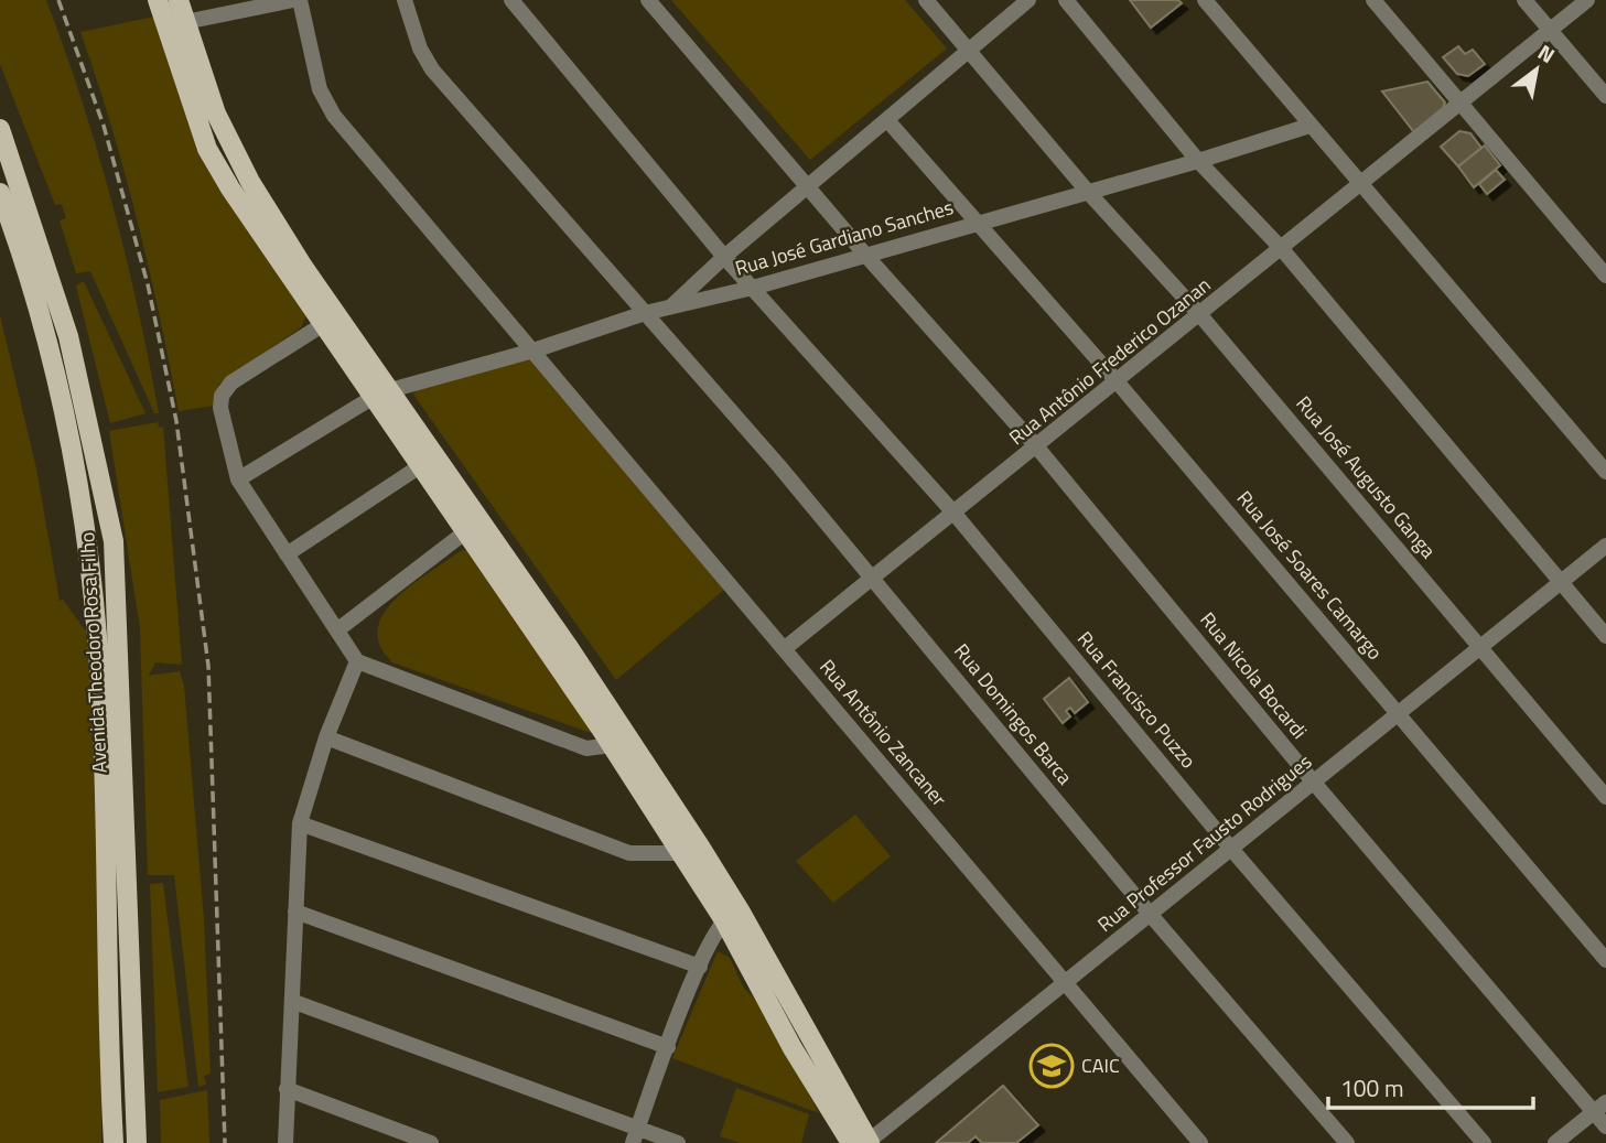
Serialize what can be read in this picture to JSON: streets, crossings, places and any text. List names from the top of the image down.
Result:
{
  "streets": {
    "main road": ["Avenida Theodoro Rosa Filho"],
    "street": [
      "Rua José Gardiano Sanches",
      "Rua Antônio Frederico Ozanan",
      "Rua José Augusto Ganga",
      "Rua José Soares Camargo",
      "Rua Nicola Bocardi",
      "Rua Francisco Puzzo",
      "Rua Domingos Barca",
      "Rua Antônio Zancaner",
      "Rua Professor Fausto Rodrigues"
    ]
  },
  "crossings": [
    ["Rua José Gardiano Sanches", "Rua José Augusto Ganga"],
    ["Rua José Gardiano Sanches", "Rua José Soares Camargo"],
    ["Rua José Gardiano Sanches", "Rua Nicola Bocardi"],
    ["Rua José Gardiano Sanches", "Rua Francisco Puzzo"],
    ["Rua José Gardiano Sanches", "Rua Domingos Barca"],
    ["Rua José Gardiano Sanches", "Rua Antônio Zancaner"],
    ["Rua Antônio Frederico Ozanan", "Rua José Augusto Ganga"],
    ["Rua Antônio Frederico Ozanan", "Rua José Soares Camargo"],
    ["Rua Antônio Frederico Ozanan", "Rua Nicola Bocardi"],
    ["Rua Antônio Frederico Ozanan", "Rua Francisco Puzzo"],
    ["Rua Antônio Frederico Ozanan", "Rua Domingos Barca"],
    ["Rua Antônio Frederico Ozanan", "Rua Antônio Zancaner"],
    ["Rua José Augusto Ganga", "Rua Professor Fausto Rodrigues"],
    ["Rua José Soares Camargo", "Rua Professor Fausto Rodrigues"],
    ["Rua Nicola Bocardi", "Rua Professor Fausto Rodrigues"],
    ["Rua Francisco Puzzo", "Rua Professor Fausto Rodrigues"],
    ["Rua Domingos Barca", "Rua Professor Fausto Rodrigues"],
    ["Rua Antônio Zancaner", "Rua Professor Fausto Rodrigues"]
  ],
  "places": {
    "school or university": ["CAIC"]
  },
  "scale_bar": "100 m",
  "north": "top right"
}
